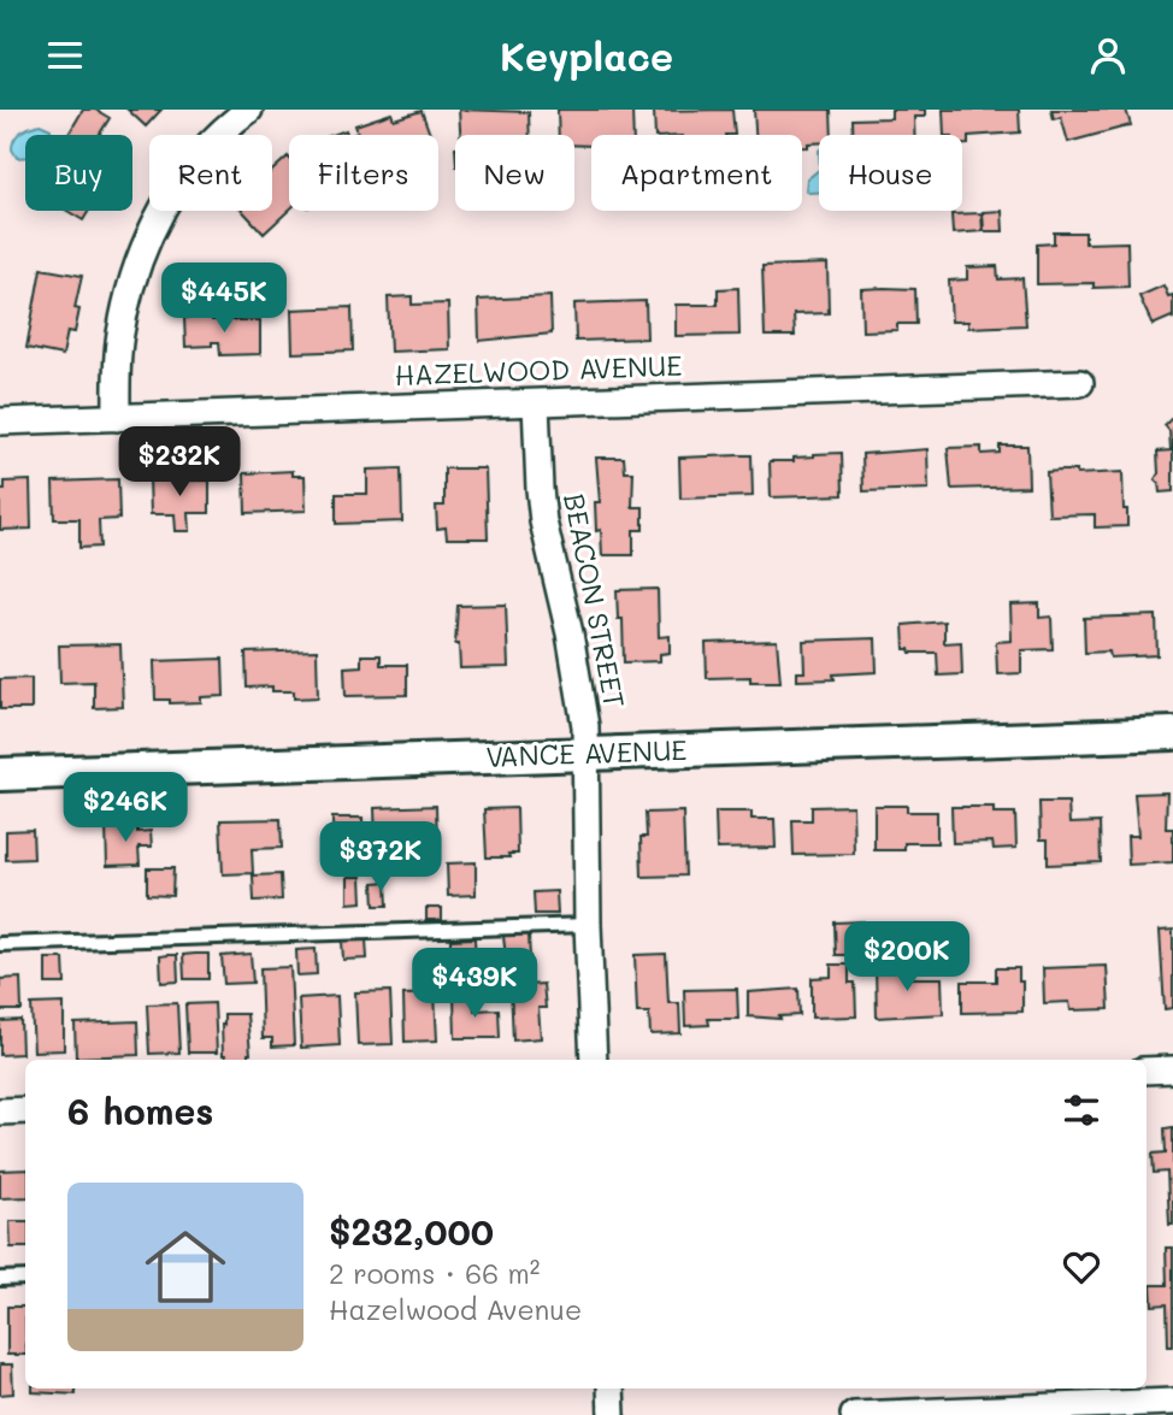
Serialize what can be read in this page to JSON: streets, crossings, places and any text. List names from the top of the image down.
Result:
{
  "streets": {
    "street": ["HAZELWOOD AVENUE", "BEACON STREET", "VANCE AVENUE"]
  },
  "crossings": [
    ["HAZELWOOD AVENUE", "BEACON STREET"],
    ["BEACON STREET", "VANCE AVENUE"]
  ],
  "page": {
    "header": "Keyplace",
    "chip": [
      "Buy",
      "Rent",
      "Filters",
      "New",
      "Apartment",
      "House"
    ],
    "price": [
      "$445K",
      "$232K",
      "$246K",
      "$372K",
      "$200K",
      "$439K"
    ],
    "heading": "6 homes",
    "list": [
      {
        "name": "$232,000",
        "note": "2 rooms · 66 m² · Hazelwood Avenue"
      }
    ]
  }
}
